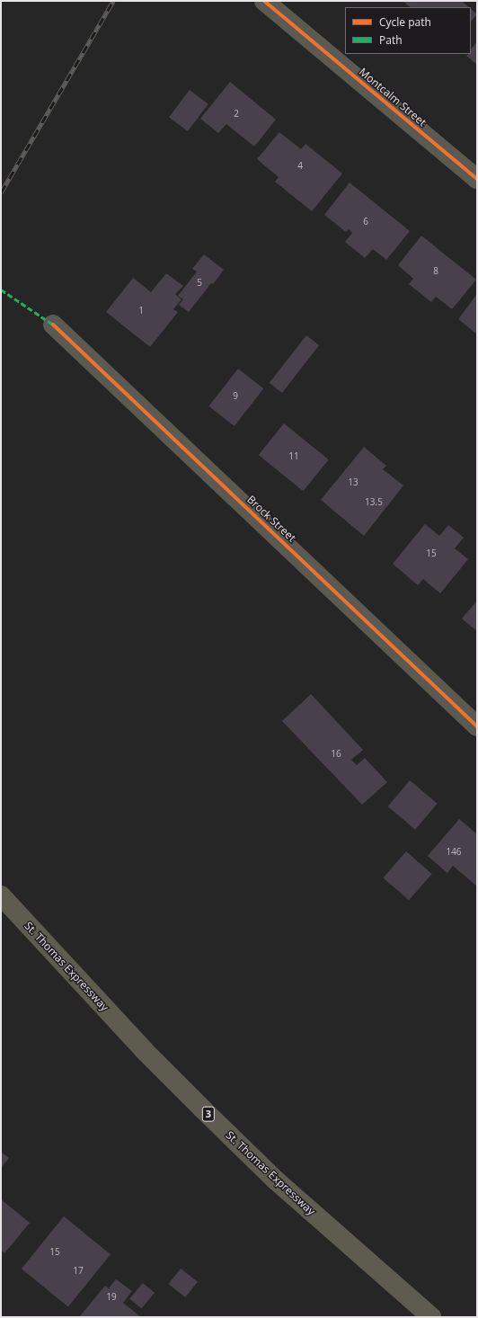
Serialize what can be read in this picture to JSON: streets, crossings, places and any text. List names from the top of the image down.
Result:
{
  "streets": {
    "highway": ["St. Thomas Expressway", "3"],
    "street": ["Montcalm Street", "Brock Street"]
  },
  "house_numbers": [
    "2",
    "4",
    "6",
    "8",
    "5",
    "1",
    "9",
    "11",
    "13",
    "13.5",
    "15",
    "16",
    "146",
    "15",
    "17",
    "19"
  ],
  "legend": ["Cycle path", "Path"]
}
